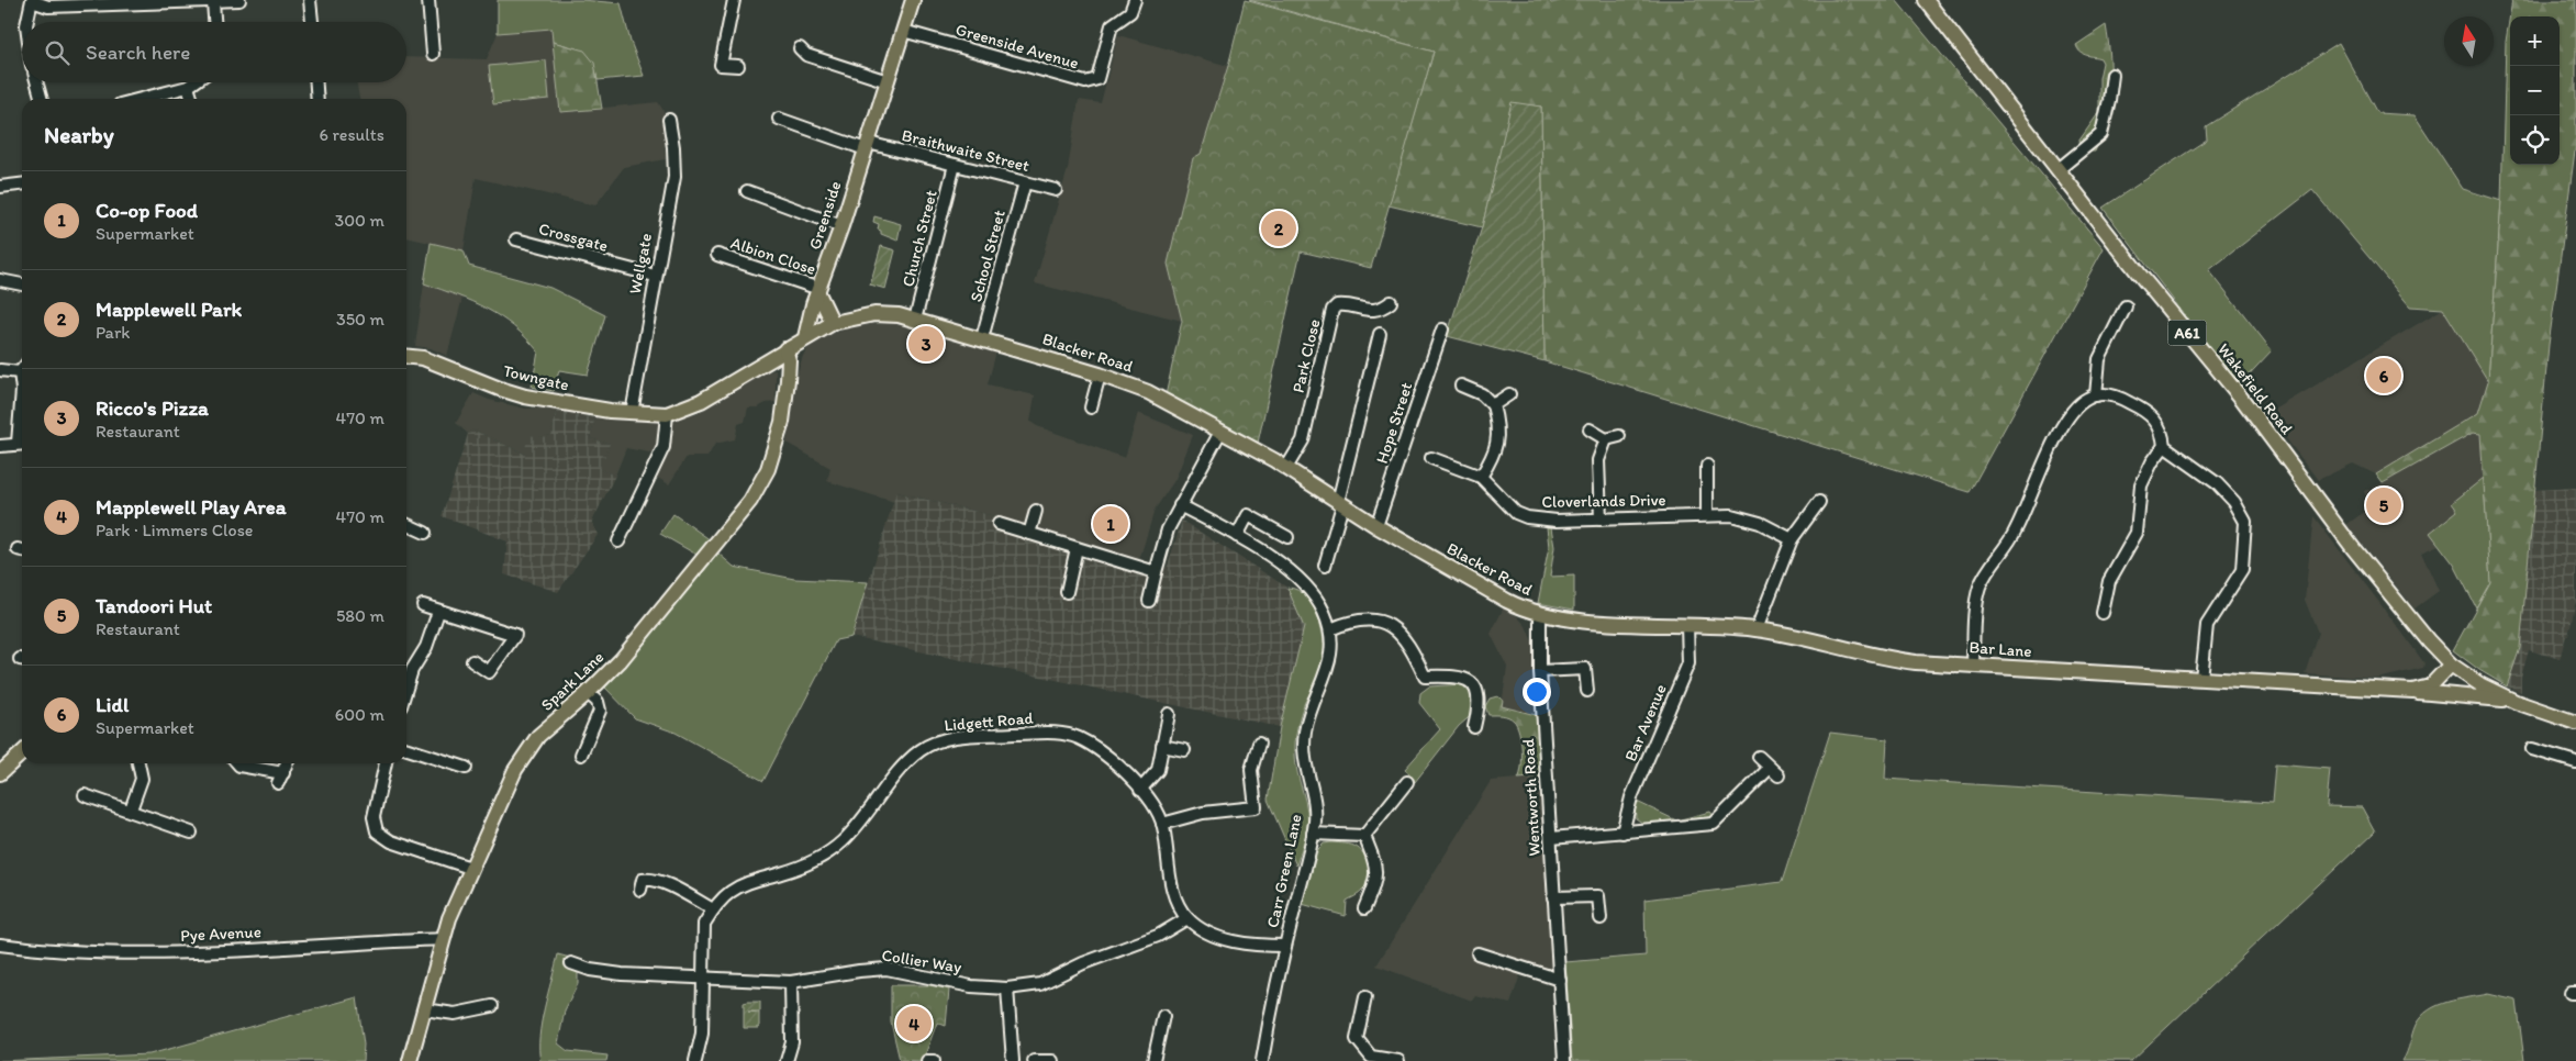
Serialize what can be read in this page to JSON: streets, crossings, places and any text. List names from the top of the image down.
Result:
{
  "streets": {
    "main road": [
      "Greenside",
      "A61",
      "Blacker Road",
      "Towngate",
      "Wakefield Road",
      "Bar Lane",
      "Spark Lane"
    ],
    "street": [
      "Greenside Avenue",
      "Braithwaite Street",
      "Crossgate",
      "Church Street",
      "Albion Close",
      "School Street",
      "Wellgate",
      "Park Close",
      "Hope Street",
      "Cloverlands Drive",
      "Lidgett Road",
      "Bar Avenue",
      "Wentworth Road",
      "Carr Green Lane",
      "Pye Avenue",
      "Collier Way"
    ]
  },
  "crossings": [
    ["Greenside Avenue", "Greenside"],
    ["Braithwaite Street", "Greenside"],
    ["Braithwaite Street", "Church Street"],
    ["Braithwaite Street", "School Street"],
    ["Greenside", "Albion Close"],
    ["Greenside", "Blacker Road"],
    ["Greenside", "Towngate"],
    ["Crossgate", "Wellgate"],
    ["Church Street", "Blacker Road"],
    ["School Street", "Blacker Road"],
    ["Wellgate", "Towngate"],
    ["Blacker Road", "Park Close"],
    ["Blacker Road", "Towngate"],
    ["Blacker Road", "Hope Street"],
    ["Blacker Road", "Bar Lane"],
    ["Blacker Road", "Wentworth Road"],
    ["Towngate", "Spark Lane"],
    ["Wakefield Road", "Bar Lane"],
    ["Bar Lane", "Bar Avenue"],
    ["Bar Lane", "Wentworth Road"],
    ["Spark Lane", "Pye Avenue"],
    ["Lidgett Road", "Collier Way"]
  ],
  "north": "top",
  "page": {
    "map_buttons": ["+", "−"],
    "search": "Search here",
    "heading": ["Nearby", "6 results"],
    "list": [
      {
        "mark": "1",
        "name": "Co-op Food",
        "note": "Supermarket",
        "value": "300 m"
      },
      {
        "mark": "2",
        "name": "Mapplewell Park",
        "note": "Park",
        "value": "350 m"
      },
      {
        "mark": "3",
        "name": "Ricco's Pizza",
        "note": "Restaurant",
        "value": "470 m"
      },
      {
        "mark": "4",
        "name": "Mapplewell Play Area",
        "note": "Park · Limmers Close",
        "value": "470 m"
      },
      {
        "mark": "5",
        "name": "Tandoori Hut",
        "note": "Restaurant",
        "value": "580 m"
      },
      {
        "mark": "6",
        "name": "Lidl",
        "note": "Supermarket",
        "value": "600 m"
      }
    ],
    "pins": [
      "2",
      "3",
      "6",
      "5",
      "1",
      "4"
    ]
  }
}
